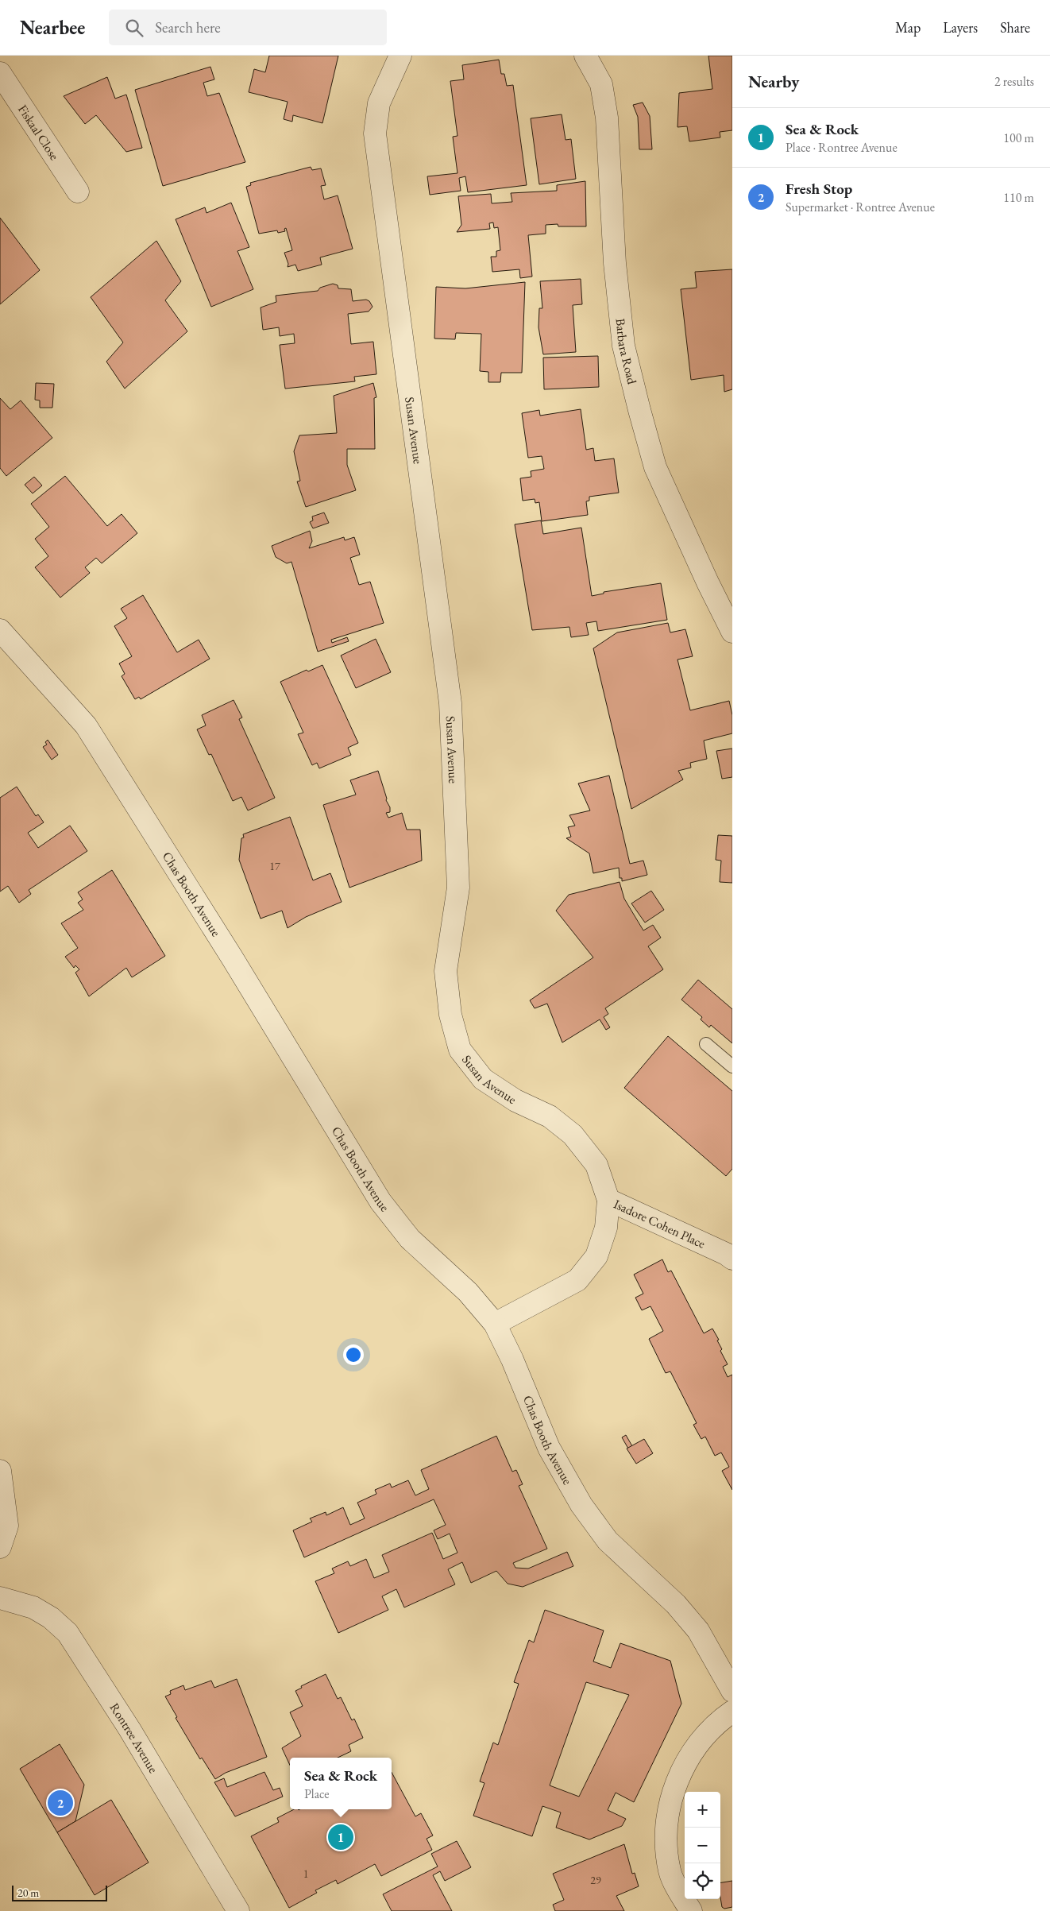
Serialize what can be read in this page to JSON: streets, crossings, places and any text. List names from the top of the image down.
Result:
{
  "streets": {
    "street": [
      "Fiskaal Close",
      "Barbara Road",
      "Susan Avenue",
      "Chas Booth Avenue",
      "Isadore Cohen Place",
      "Rontree Avenue"
    ]
  },
  "crossings": [
    ["Susan Avenue", "Chas Booth Avenue"],
    ["Susan Avenue", "Isadore Cohen Place"]
  ],
  "house_numbers": ["17", "1", "29"],
  "scale_bar": "20 m",
  "page": {
    "header": "Nearbee",
    "search": "Search here",
    "nav": ["Map", "Layers", "Share"],
    "heading": ["Nearby", "2 results"],
    "list": [
      {
        "mark": "1",
        "name": "Sea & Rock",
        "note": "Place · Rontree Avenue",
        "value": "100 m"
      },
      {
        "mark": "2",
        "name": "Fresh Stop",
        "note": "Supermarket · Rontree Avenue",
        "value": "110 m"
      }
    ],
    "popup": ["Sea & Rock", "Place"],
    "pins": ["2", "1"],
    "map_buttons": ["+", "−"],
    "scale": "20 m"
  }
}
